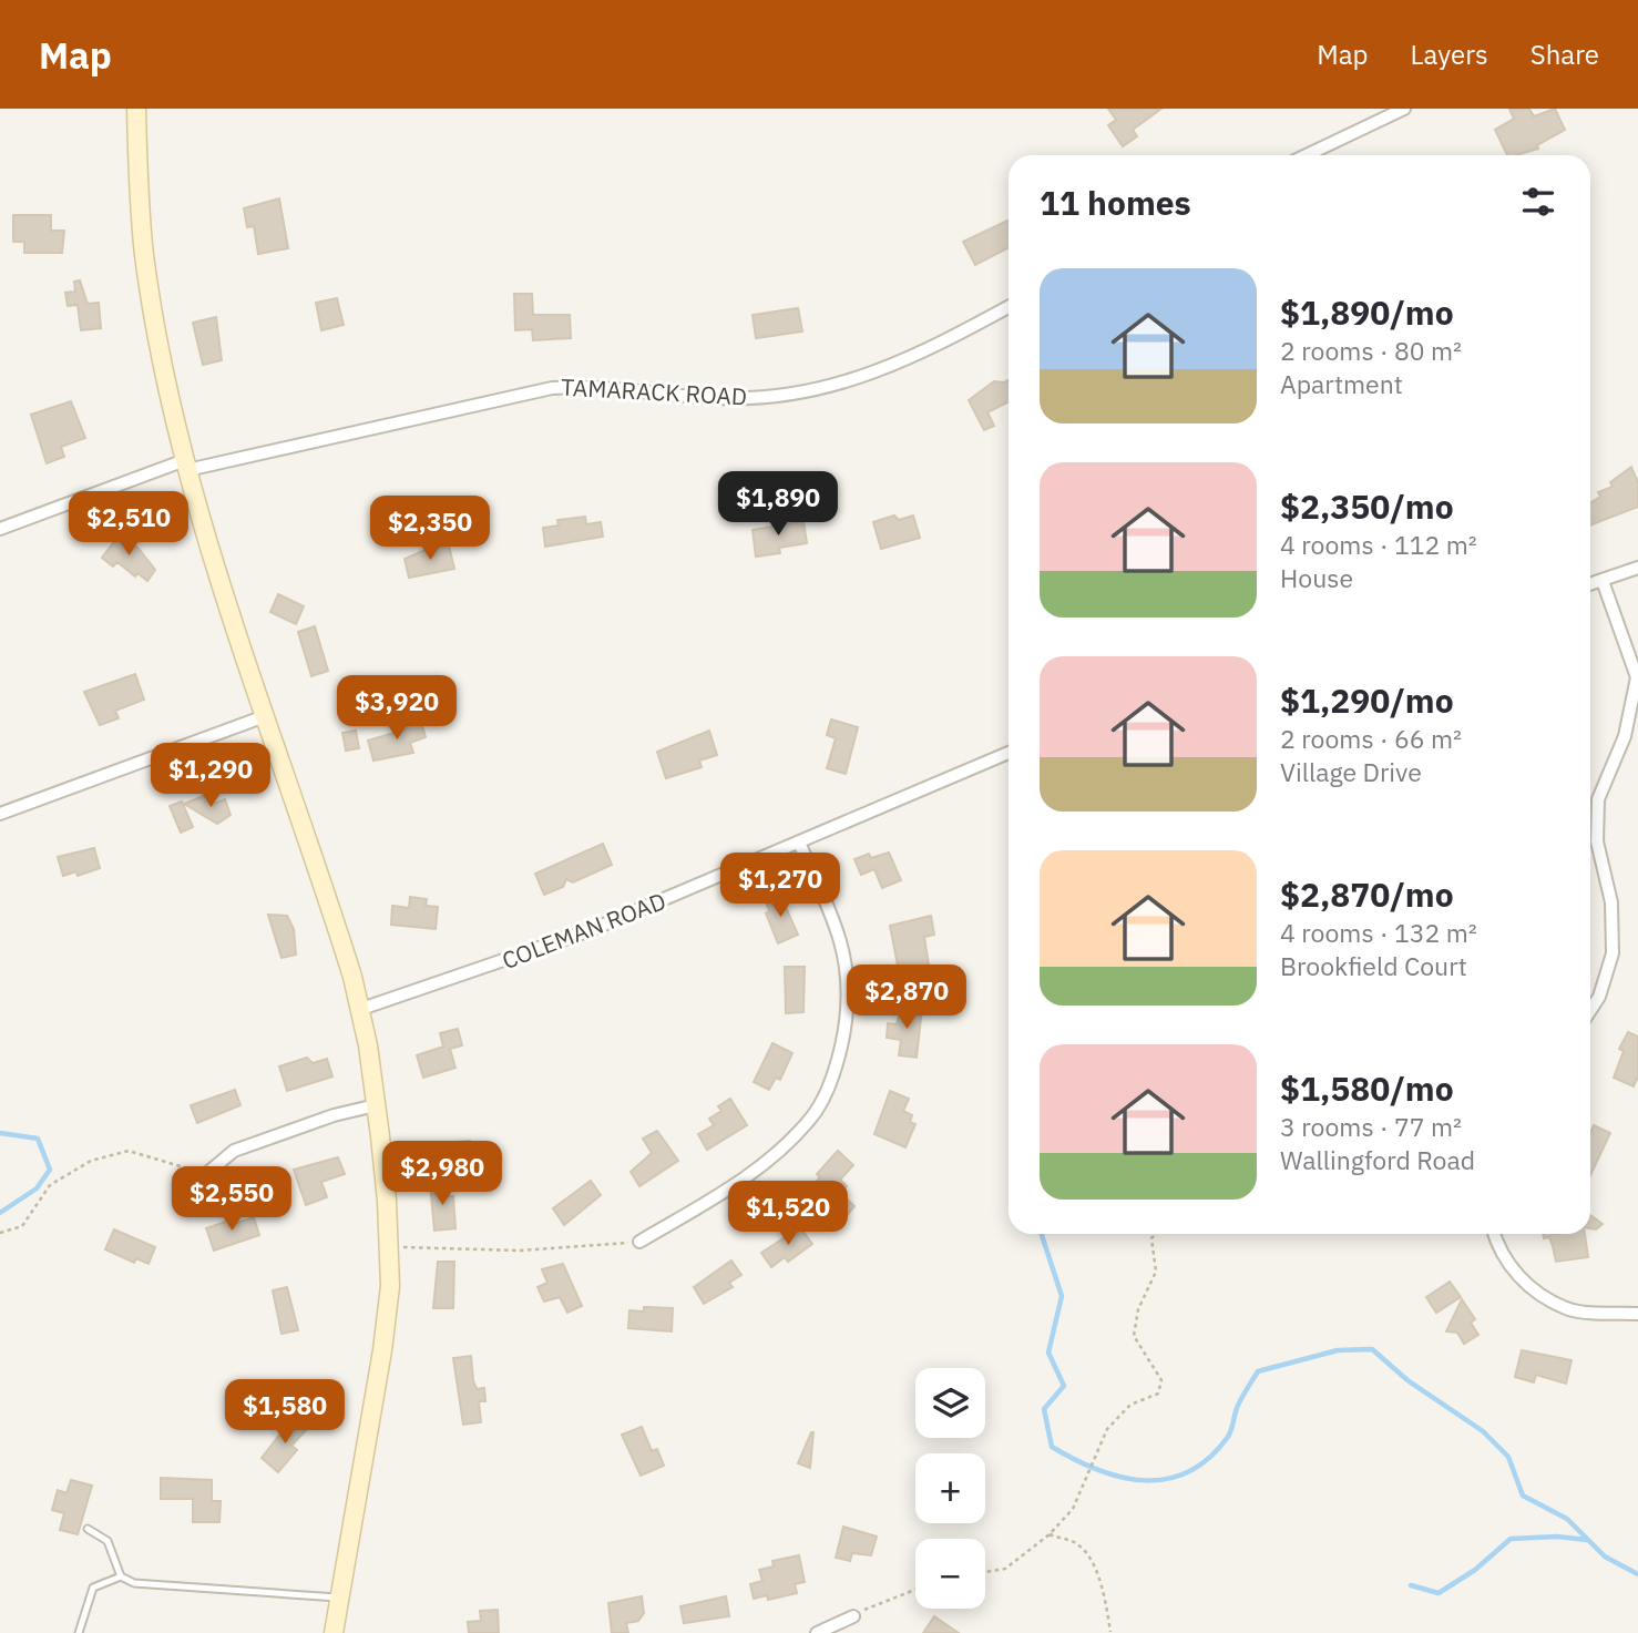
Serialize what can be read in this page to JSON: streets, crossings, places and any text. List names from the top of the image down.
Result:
{
  "streets": {
    "street": ["TAMARACK ROAD", "COLEMAN ROAD"]
  },
  "page": {
    "header": "Map",
    "nav": ["Map", "Layers", "Share"],
    "heading": "11 homes",
    "list": [
      {
        "name": "$1,890/mo",
        "note": "2 rooms · 80 m² · Apartment"
      },
      {
        "name": "$2,350/mo",
        "note": "4 rooms · 112 m² · House"
      },
      {
        "name": "$1,290/mo",
        "note": "2 rooms · 66 m² · Village Drive"
      },
      {
        "name": "$2,870/mo",
        "note": "4 rooms · 132 m² · Brookfield Court"
      },
      {
        "name": "$1,580/mo",
        "note": "3 rooms · 77 m² · Wallingford Road"
      }
    ],
    "price": [
      "$1,890",
      "$2,510",
      "$2,350",
      "$3,920",
      "$1,290",
      "$1,270",
      "$2,870",
      "$2,980",
      "$2,550",
      "$1,520",
      "$1,580"
    ],
    "map_buttons": ["+", "−"]
  }
}
